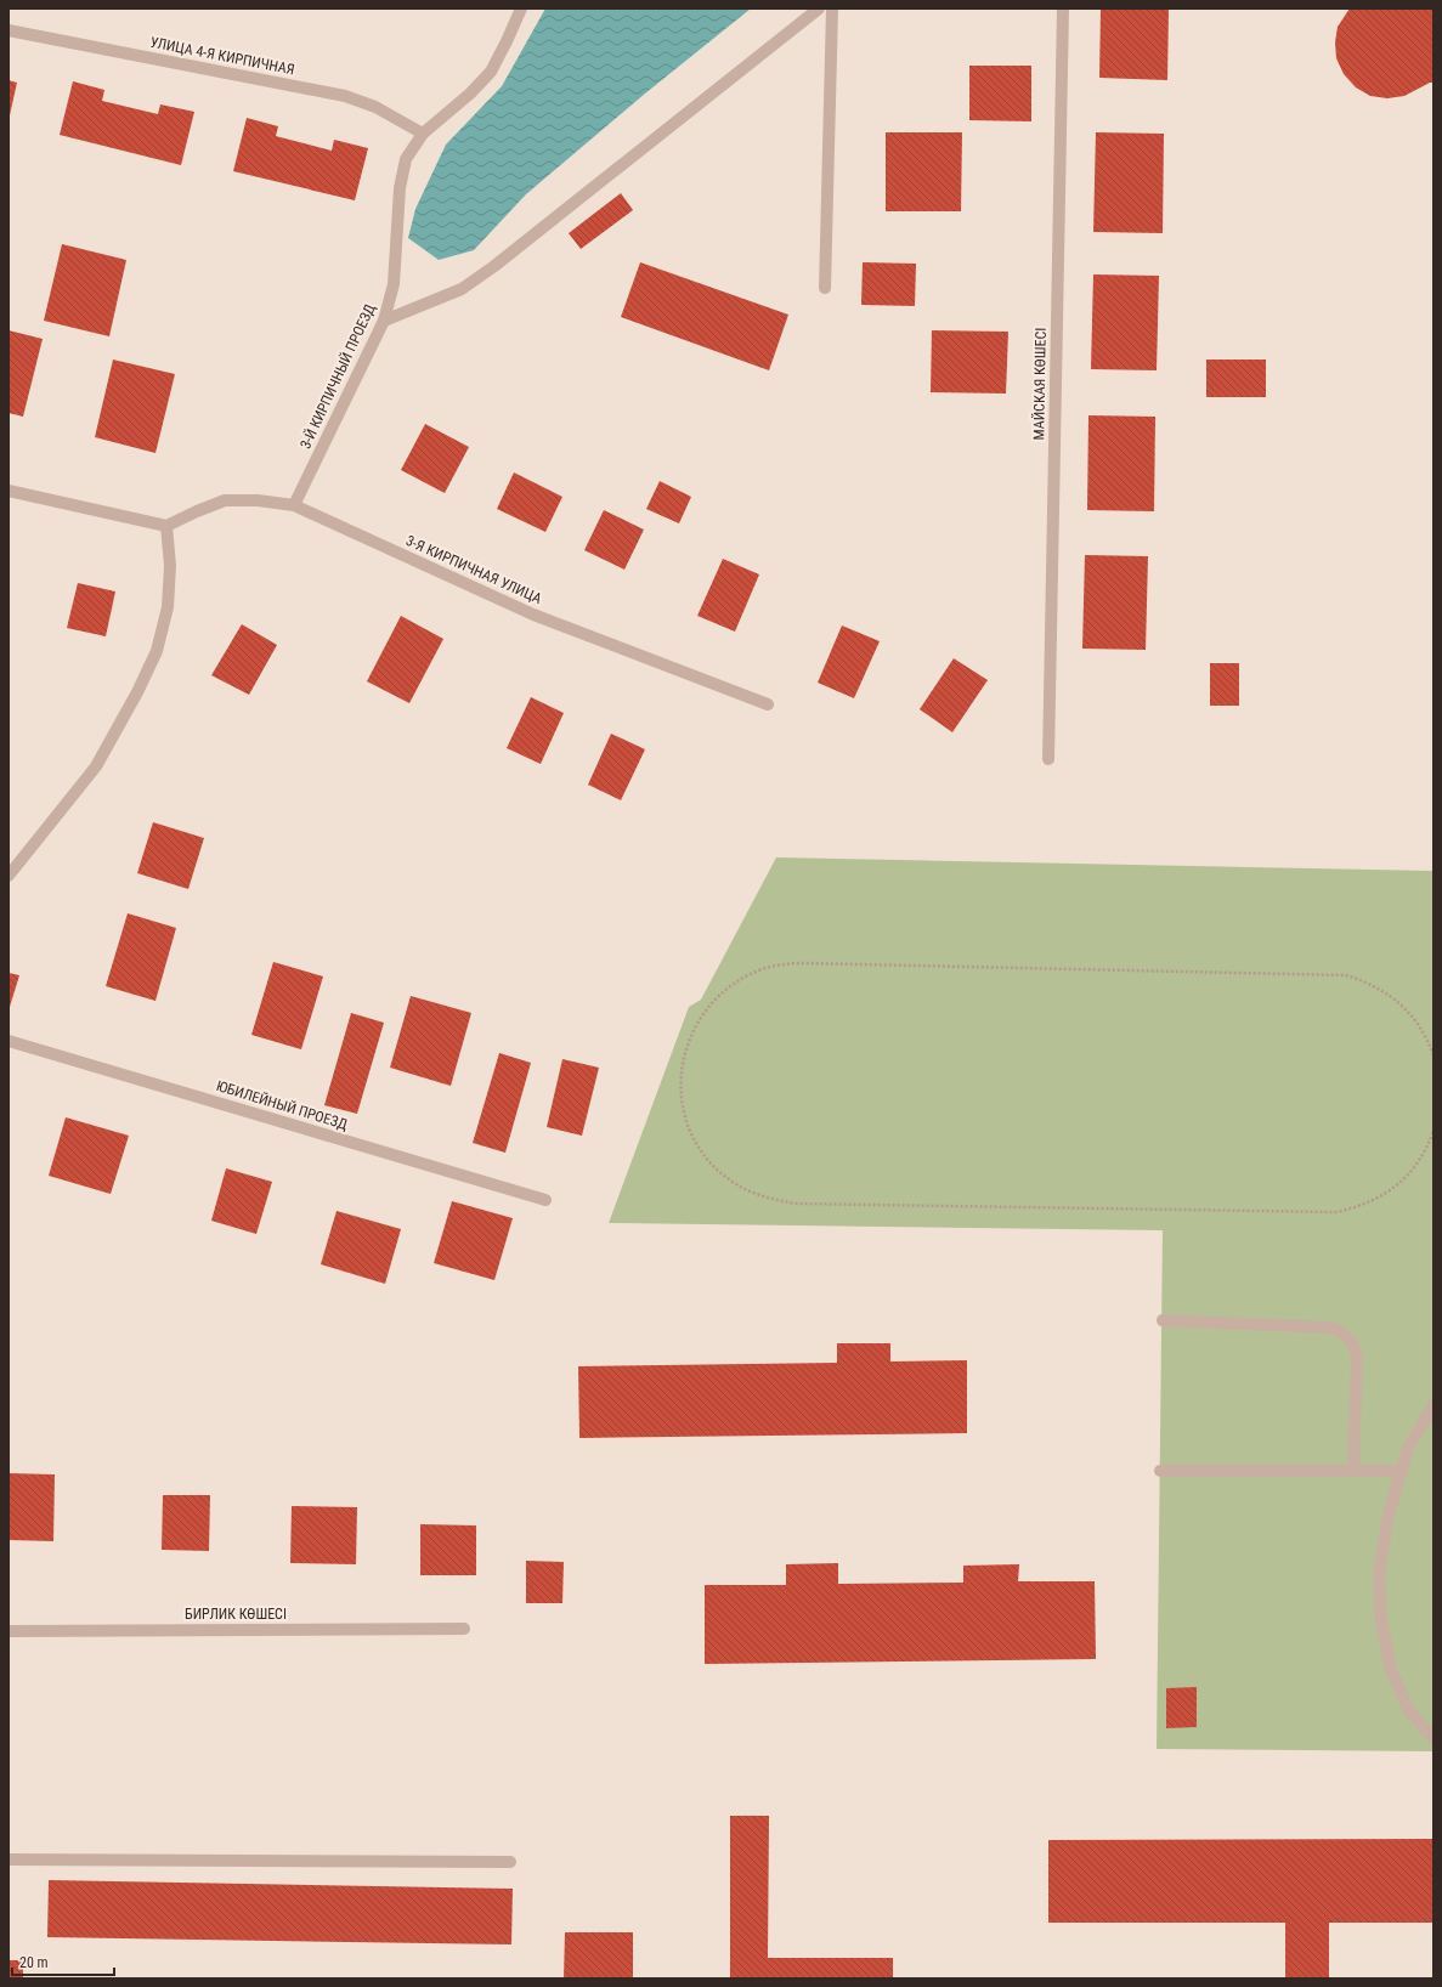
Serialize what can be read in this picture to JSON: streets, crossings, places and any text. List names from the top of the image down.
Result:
{
  "streets": {
    "street": [
      "УЛИЦА 4-Я КИРПИЧНАЯ",
      "3-Й КИРПИЧНЫЙ ПРОЕЗД",
      "МАЙСКАЯ КӨШЕСІ",
      "3-Я КИРПИЧНАЯ УЛИЦА",
      "ЮБИЛЕЙНЫЙ ПРОЕЗД",
      "БИРЛИК КӨШЕСІ"
    ]
  },
  "crossings": [
    ["УЛИЦА 4-Я КИРПИЧНАЯ", "3-Й КИРПИЧНЫЙ ПРОЕЗД"],
    ["3-Й КИРПИЧНЫЙ ПРОЕЗД", "3-Я КИРПИЧНАЯ УЛИЦА"]
  ],
  "scale_bar": "20 m"
}
